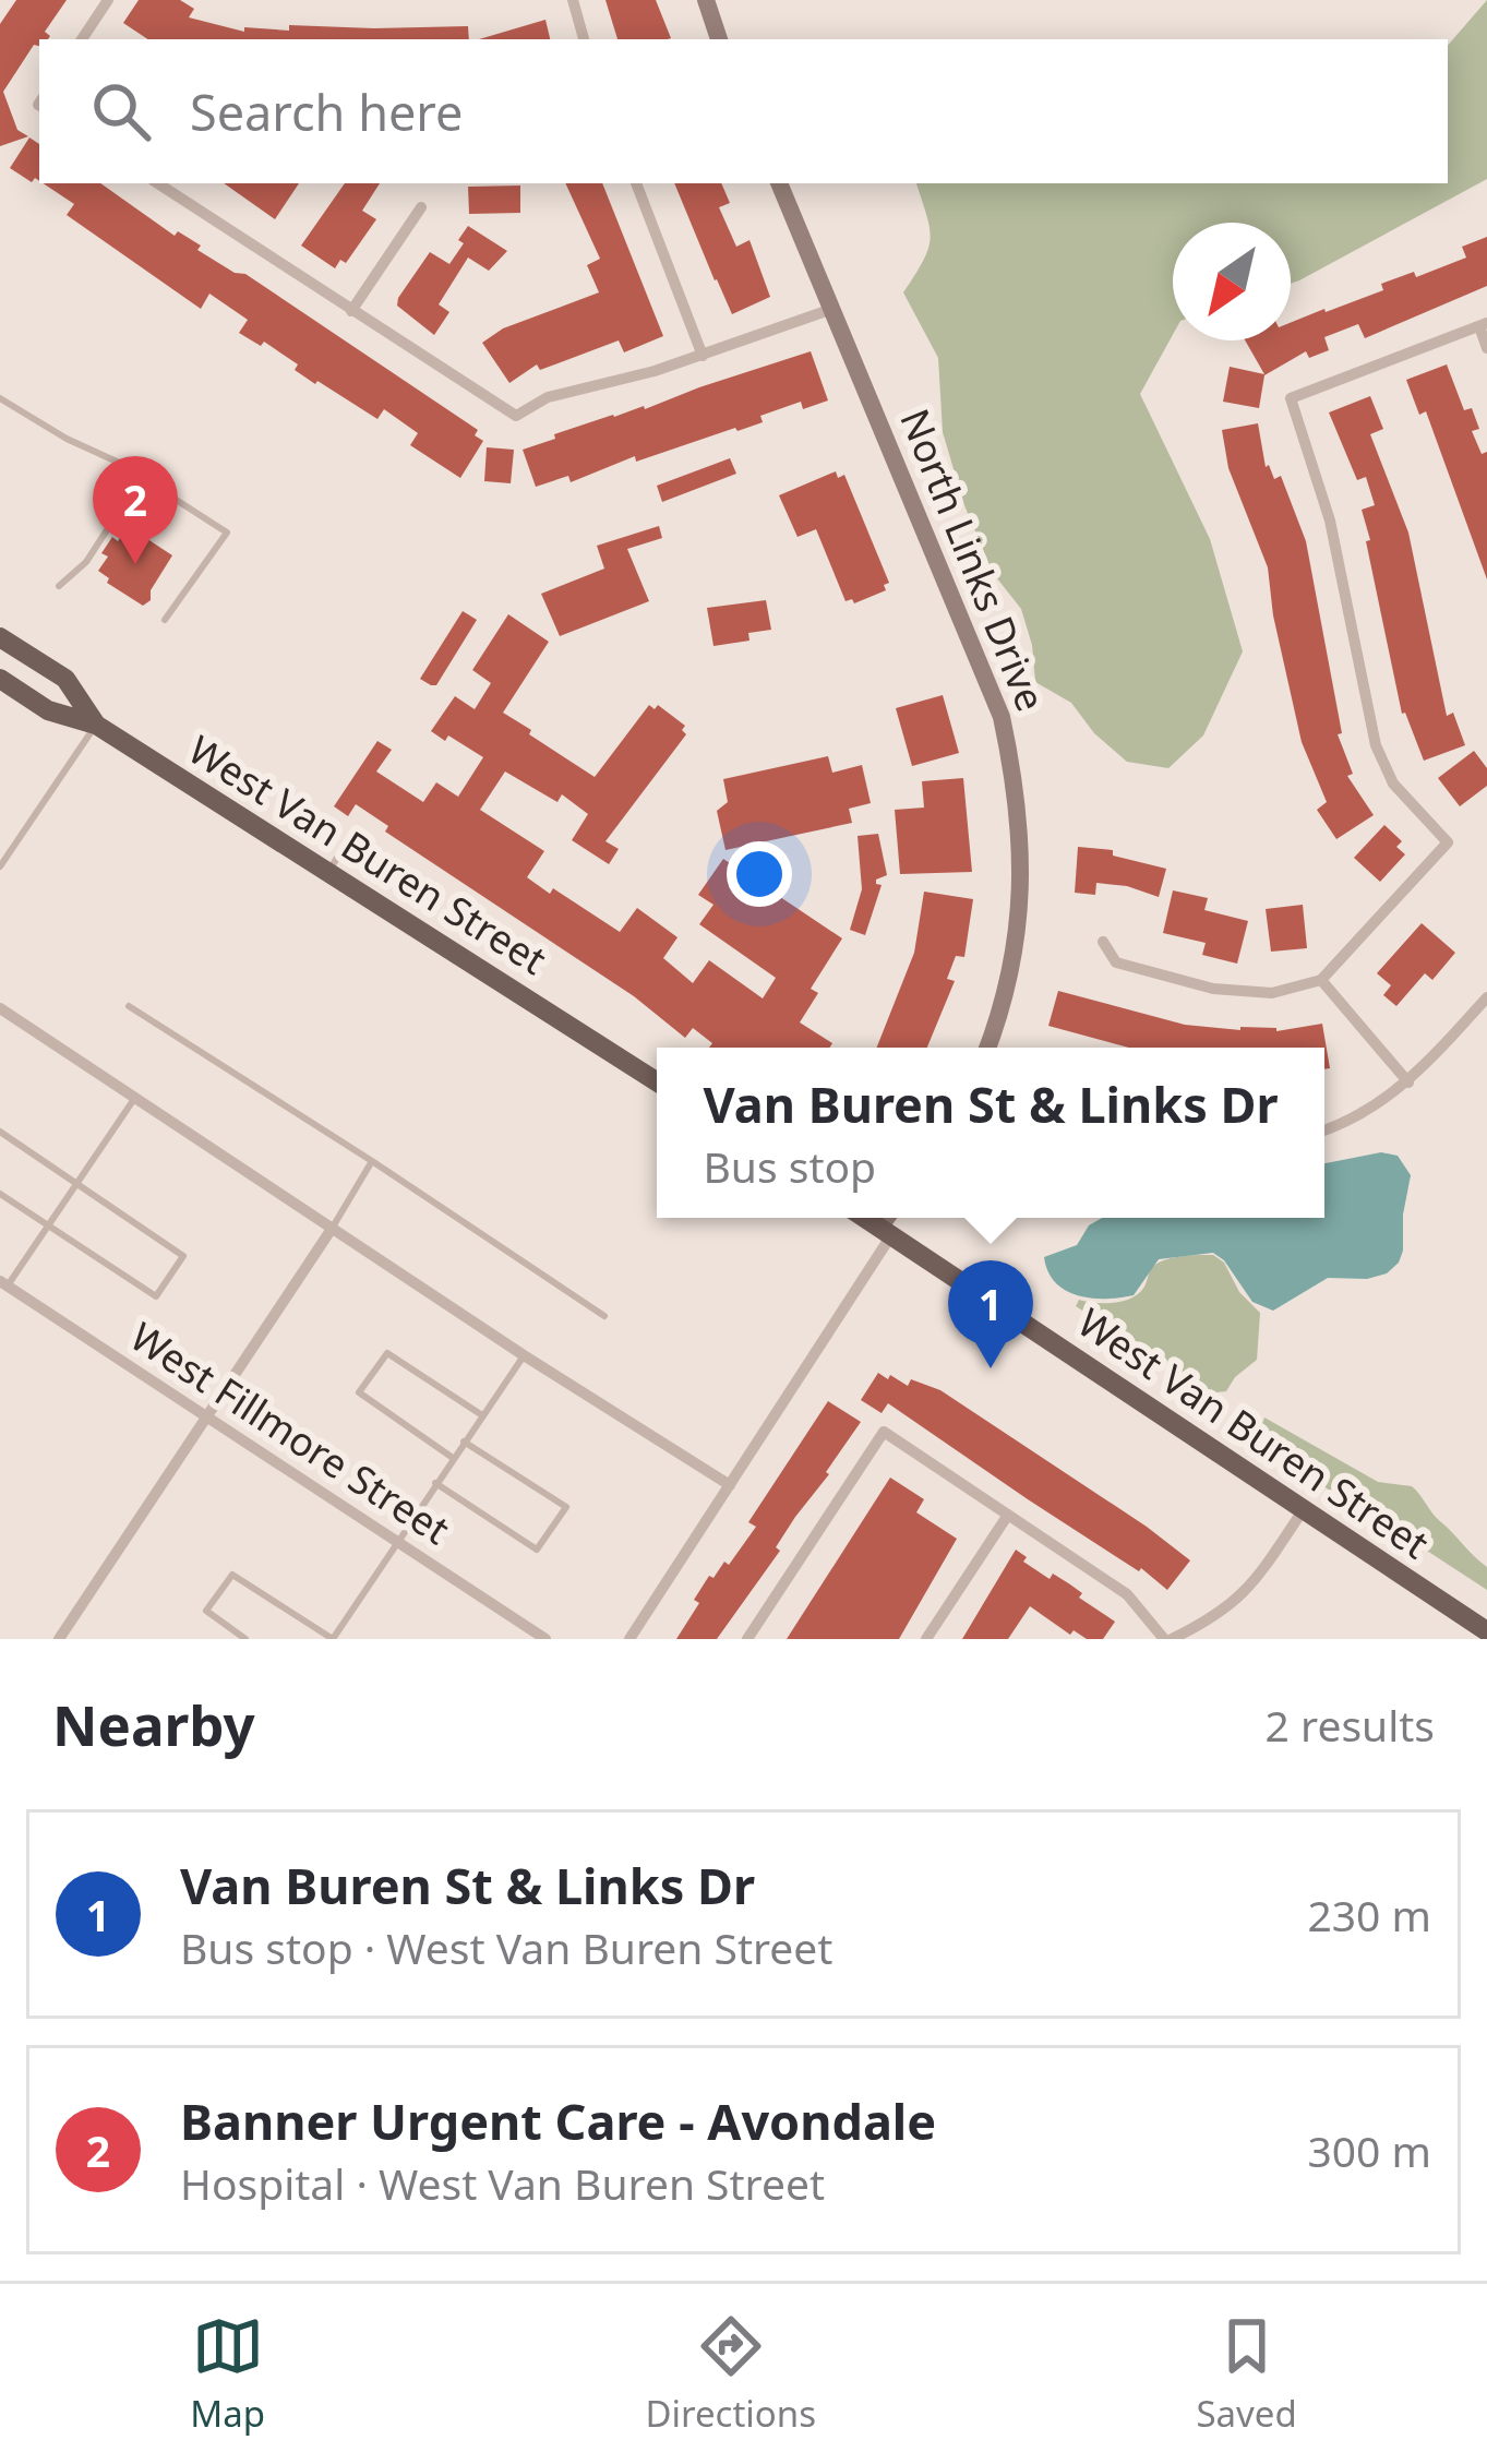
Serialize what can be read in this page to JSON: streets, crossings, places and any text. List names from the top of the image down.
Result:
{
  "streets": {
    "main road": ["West Van Buren Street"],
    "street": ["North Links Drive", "West Fillmore Street"]
  },
  "north": "bottom left",
  "page": {
    "search": "Search here",
    "pins": ["2", "1"],
    "popup": ["Van Buren St & Links Dr", "Bus stop"],
    "heading": ["Nearby", "2 results"],
    "list": [
      {
        "mark": "1",
        "name": "Van Buren St & Links Dr",
        "note": "Bus stop · West Van Buren Street",
        "value": "230 m"
      },
      {
        "mark": "2",
        "name": "Banner Urgent Care - Avondale",
        "note": "Hospital · West Van Buren Street",
        "value": "300 m"
      }
    ],
    "nav": ["Map", "Directions", "Saved"]
  }
}
